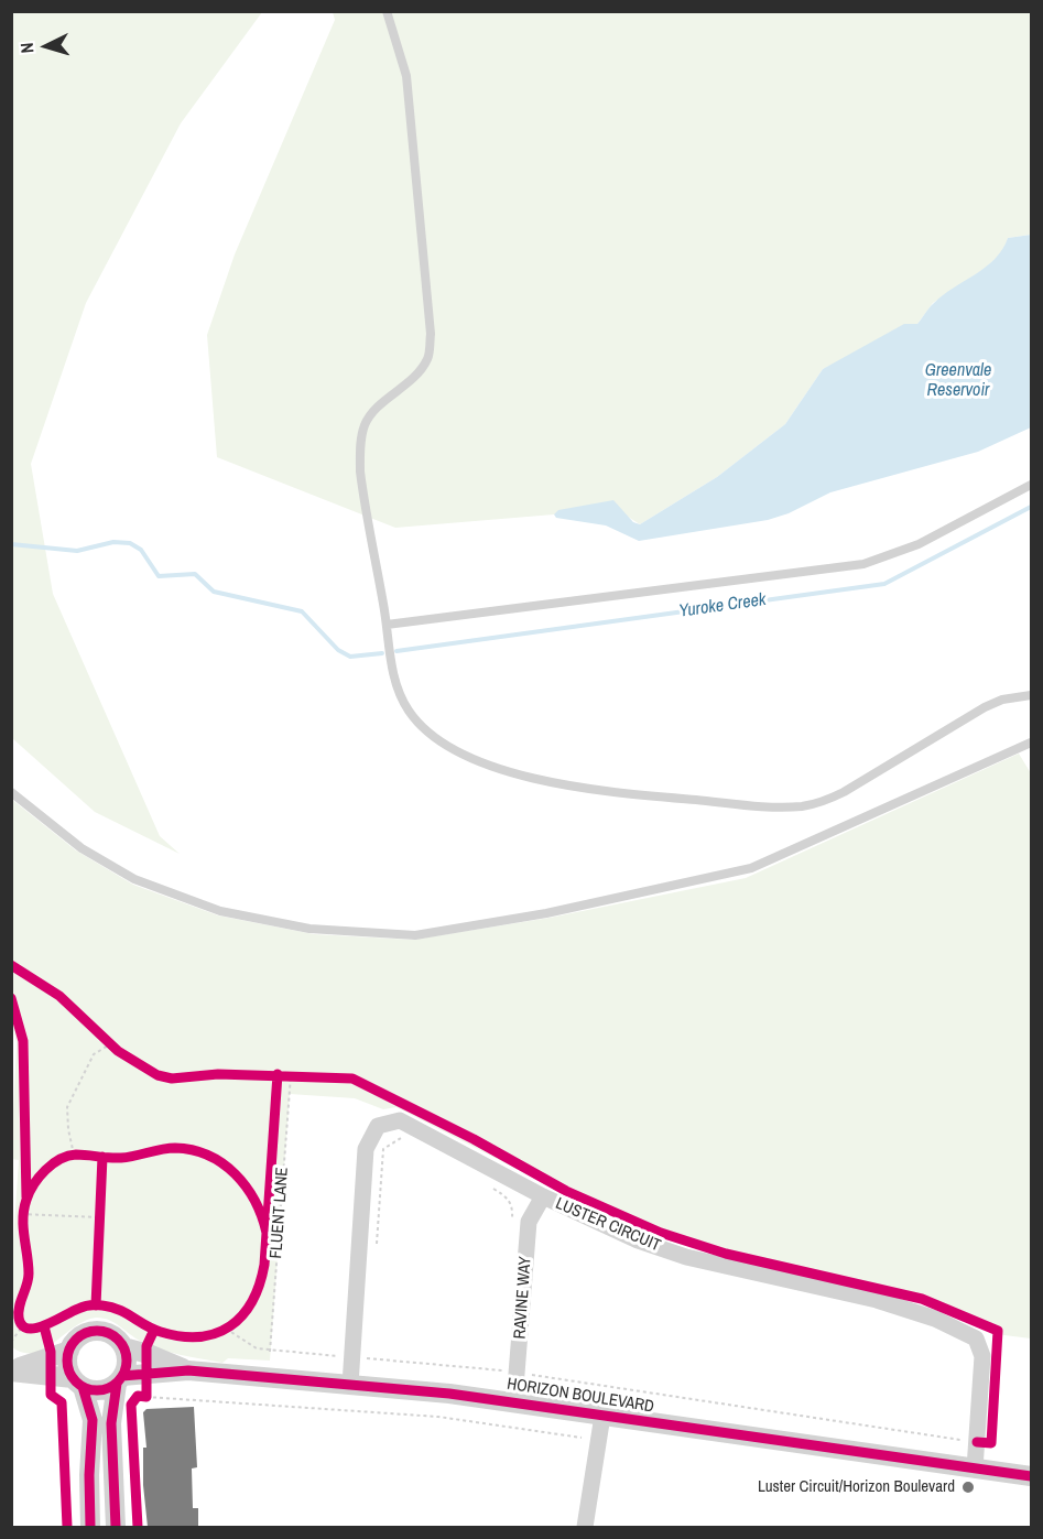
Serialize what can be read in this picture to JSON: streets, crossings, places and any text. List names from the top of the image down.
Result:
{
  "streets": {
    "street": ["LUSTER CIRCUIT", "RAVINE WAY", "HORIZON BOULEVARD"],
    "cycle path": ["FLUENT LANE"]
  },
  "crossings": [
    ["LUSTER CIRCUIT", "RAVINE WAY"],
    ["LUSTER CIRCUIT", "HORIZON BOULEVARD"],
    ["RAVINE WAY", "HORIZON BOULEVARD"]
  ],
  "water": ["Greenvale Reservoir", "Yuroke Creek"],
  "places": ["Luster Circuit/Horizon Boulevard"],
  "north": "left"
}
